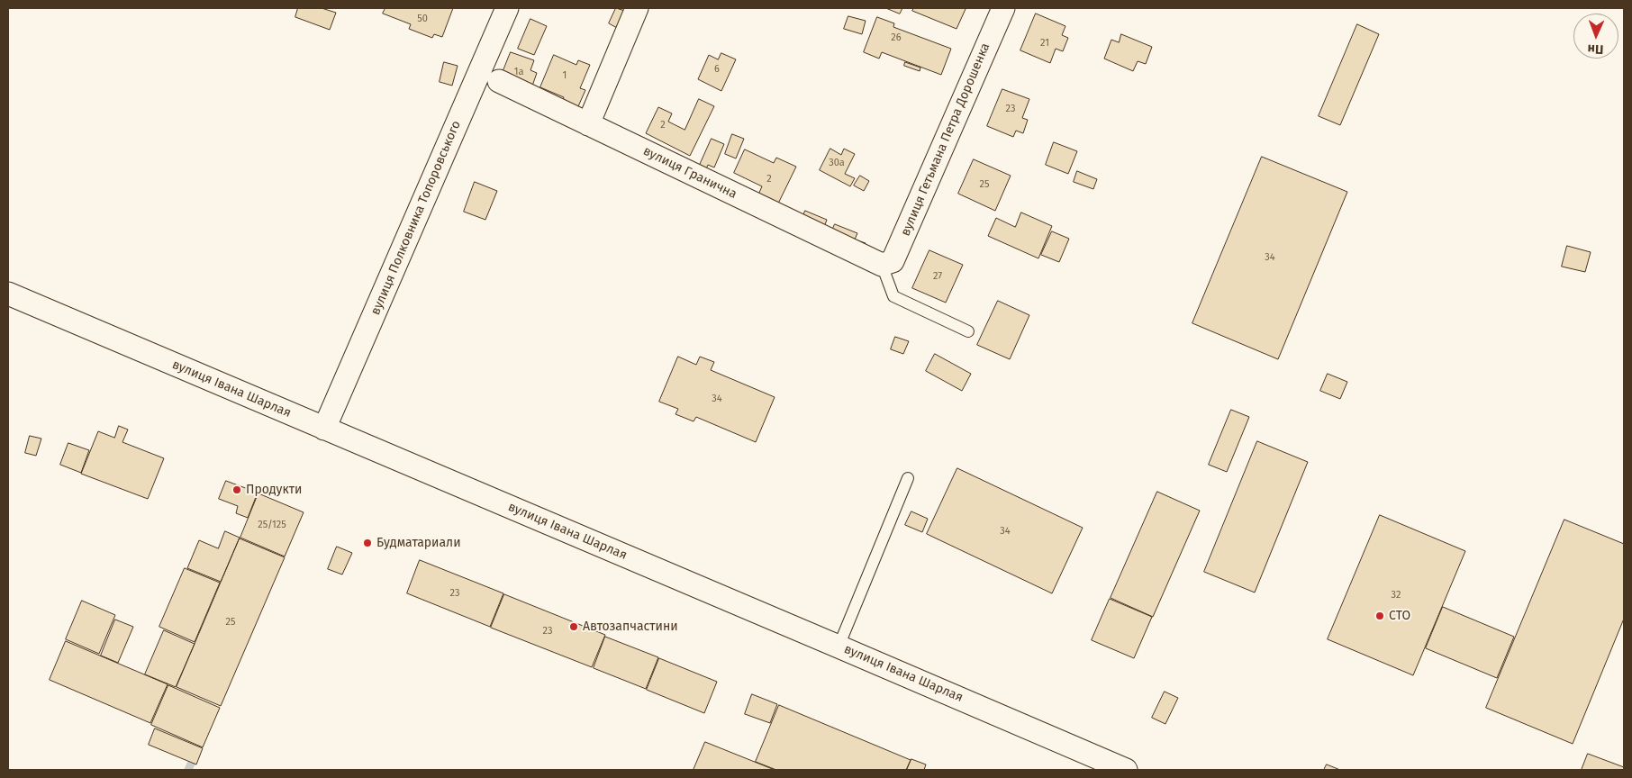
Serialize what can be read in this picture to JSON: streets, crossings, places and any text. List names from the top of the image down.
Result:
{
  "streets": {
    "street": [
      "вулиця Гетьмана Петра Дорошенка",
      "вулиця Гранична",
      "вулиця Полковника Топоровського",
      "вулиця Івана Шарлая"
    ]
  },
  "crossings": [
    ["вулиця Гетьмана Петра Дорошенка", "вулиця Гранична"],
    ["вулиця Полковника Топоровського", "вулиця Івана Шарлая"]
  ],
  "places": [
    "Продукти",
    "Будматариали",
    "СТО",
    "Автозапчастини"
  ],
  "house_numbers": [
    "50",
    "26",
    "21",
    "6",
    "1а",
    "1",
    "23",
    "2",
    "30а",
    "2",
    "25",
    "34",
    "27",
    "34",
    "25/125",
    "34",
    "23",
    "32",
    "25",
    "23"
  ],
  "north": "bottom"
}
